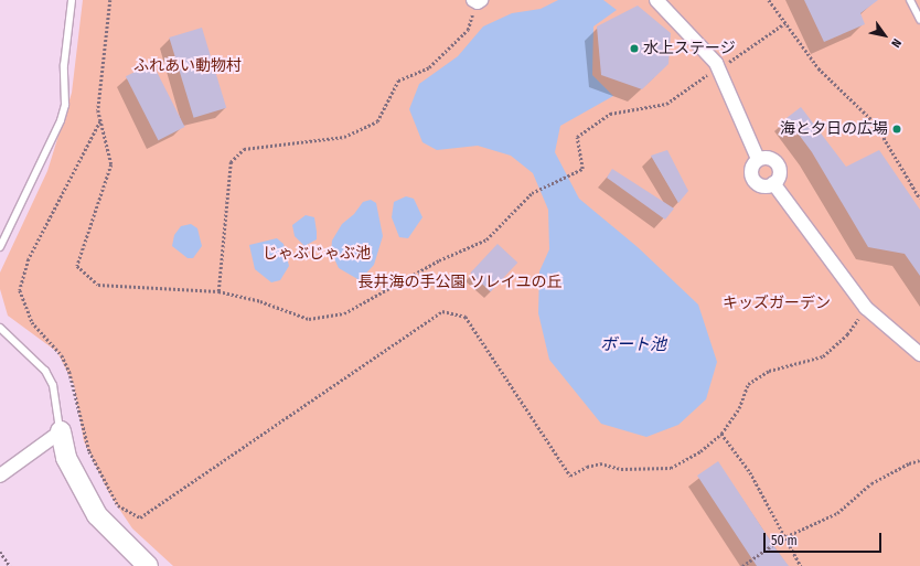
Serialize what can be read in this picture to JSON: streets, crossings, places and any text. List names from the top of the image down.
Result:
{
  "water": ["ボート池"],
  "parks": [
    "ふれあい動物村",
    "じゃぶじゃぶ池",
    "長井海の手公園 ソレイユの丘",
    "キッズガーデン"
  ],
  "places": ["水上ステージ", "海と夕日の広場"],
  "scale_bar": "50 m",
  "north": "bottom right"
}
